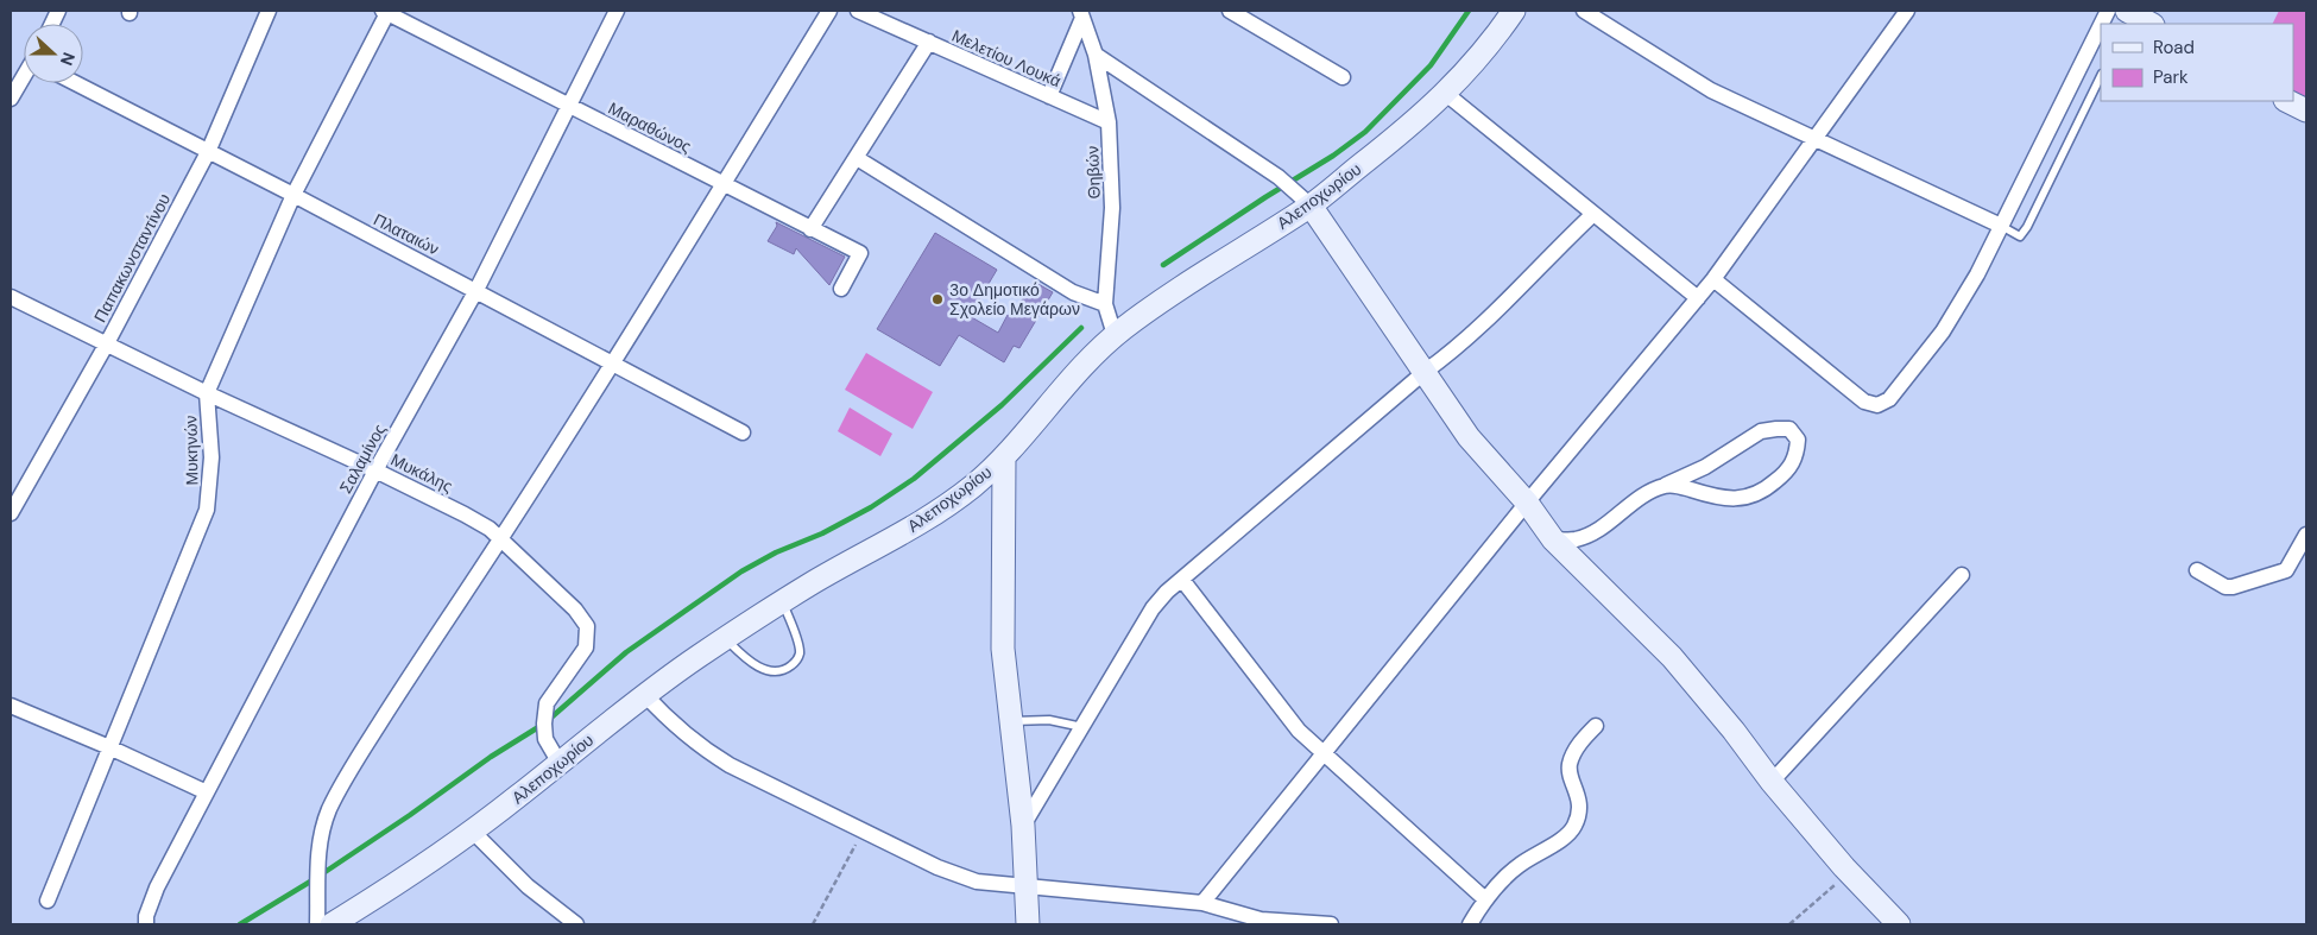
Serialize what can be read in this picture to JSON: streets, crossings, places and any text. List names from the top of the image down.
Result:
{
  "streets": {
    "main road": ["Αλεποχωρίου"],
    "street": [
      "Μελετίου Λουκά",
      "Μαραθώνος",
      "Θηβών",
      "Πλαταιών",
      "Παπακωνσταντίνου",
      "Μυκηνών",
      "Σαλαμίνος",
      "Μυκάλης"
    ]
  },
  "crossings": [
    ["Μελετίου Λουκά", "Θηβών"],
    ["Μαραθώνος", "Μυκηνών"],
    ["Μαραθώνος", "Σαλαμίνος"],
    ["Θηβών", "Αλεποχωρίου"],
    ["Αλεποχωρίου", "Μυκάλης"],
    ["Πλαταιών", "Παπακωνσταντίνου"],
    ["Πλαταιών", "Μυκηνών"],
    ["Πλαταιών", "Σαλαμίνος"],
    ["Παπακωνσταντίνου", "Μυκάλης"],
    ["Μυκηνών", "Μυκάλης"],
    ["Σαλαμίνος", "Μυκάλης"]
  ],
  "places": ["3ο Δημοτικό Σχολείο Μεγάρων"],
  "legend": ["Road", "Park"],
  "north": "right"
}
